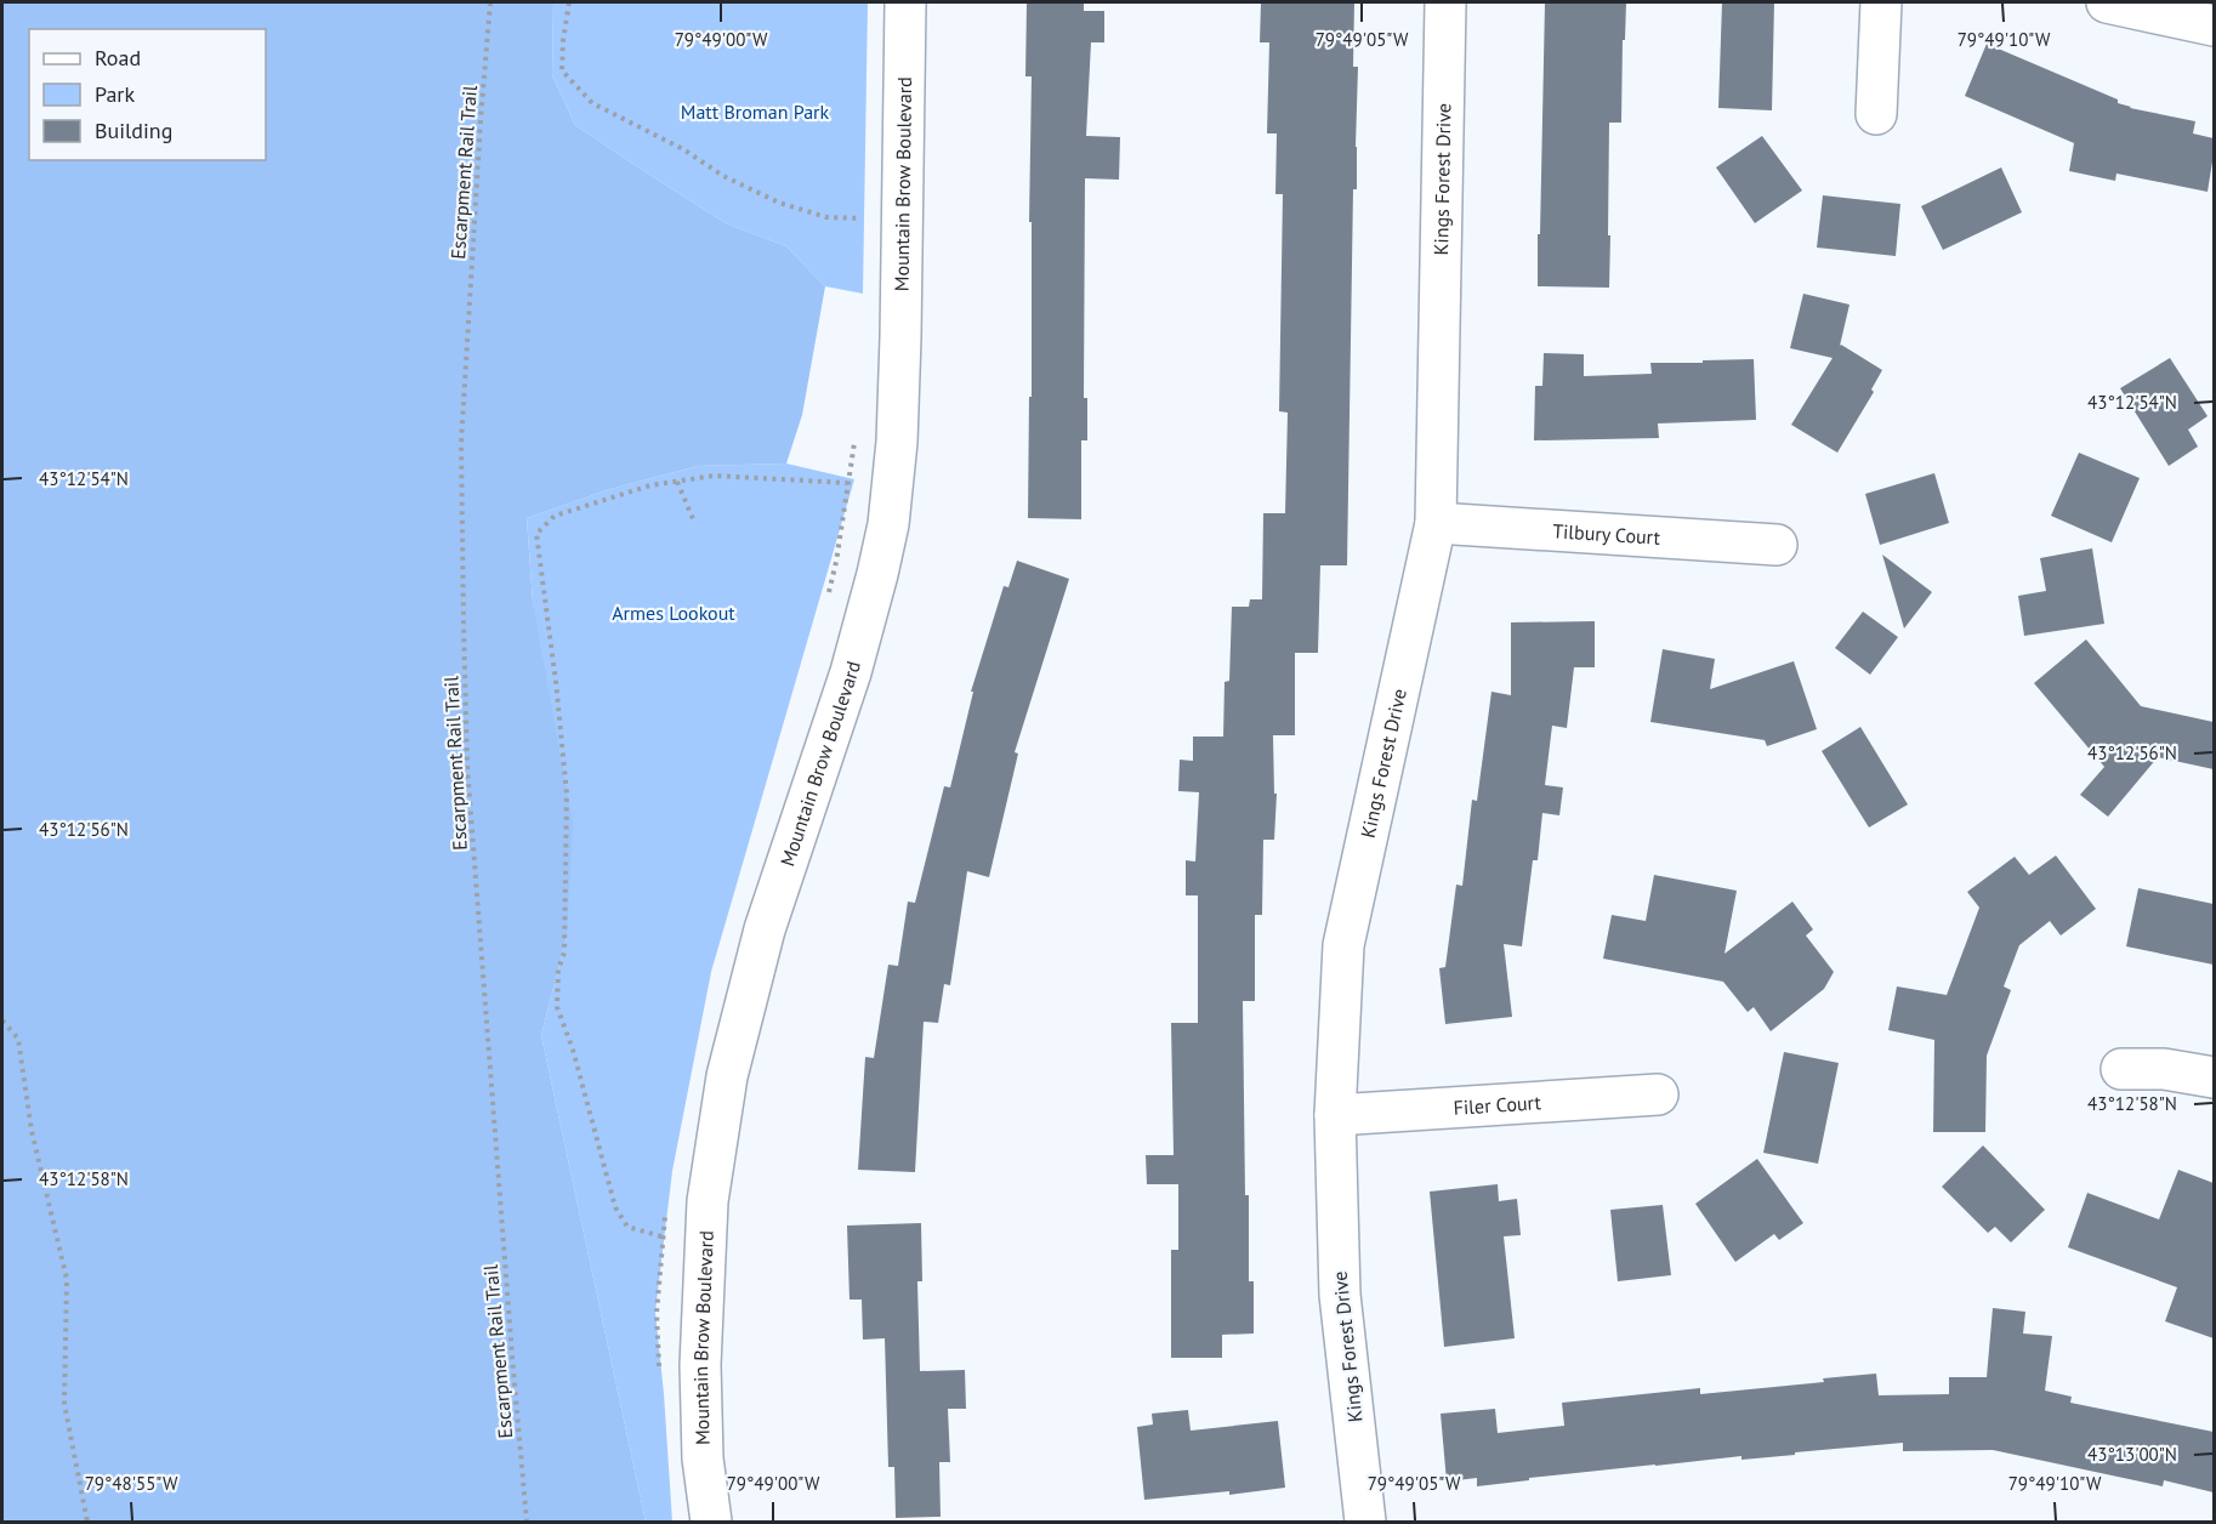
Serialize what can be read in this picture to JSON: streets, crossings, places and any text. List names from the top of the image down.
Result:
{
  "streets": {
    "street": [
      "Kings Forest Drive",
      "Mountain Brow Boulevard",
      "Tilbury Court",
      "Filer Court"
    ],
    "path": ["Escarpment Rail Trail"]
  },
  "crossings": [
    ["Kings Forest Drive", "Tilbury Court"],
    ["Kings Forest Drive", "Filer Court"]
  ],
  "parks": ["Matt Broman Park", "Armes Lookout"],
  "legend": ["Road", "Park", "Building"],
  "coordinates": [
    "79°49'00\"W",
    "79°49'05\"W",
    "79°49'10\"W",
    "43°12'54\"N",
    "43°12'56\"N",
    "43°12'58\"N",
    "43°13'00\"N",
    "79°48'55\"W"
  ]
}
